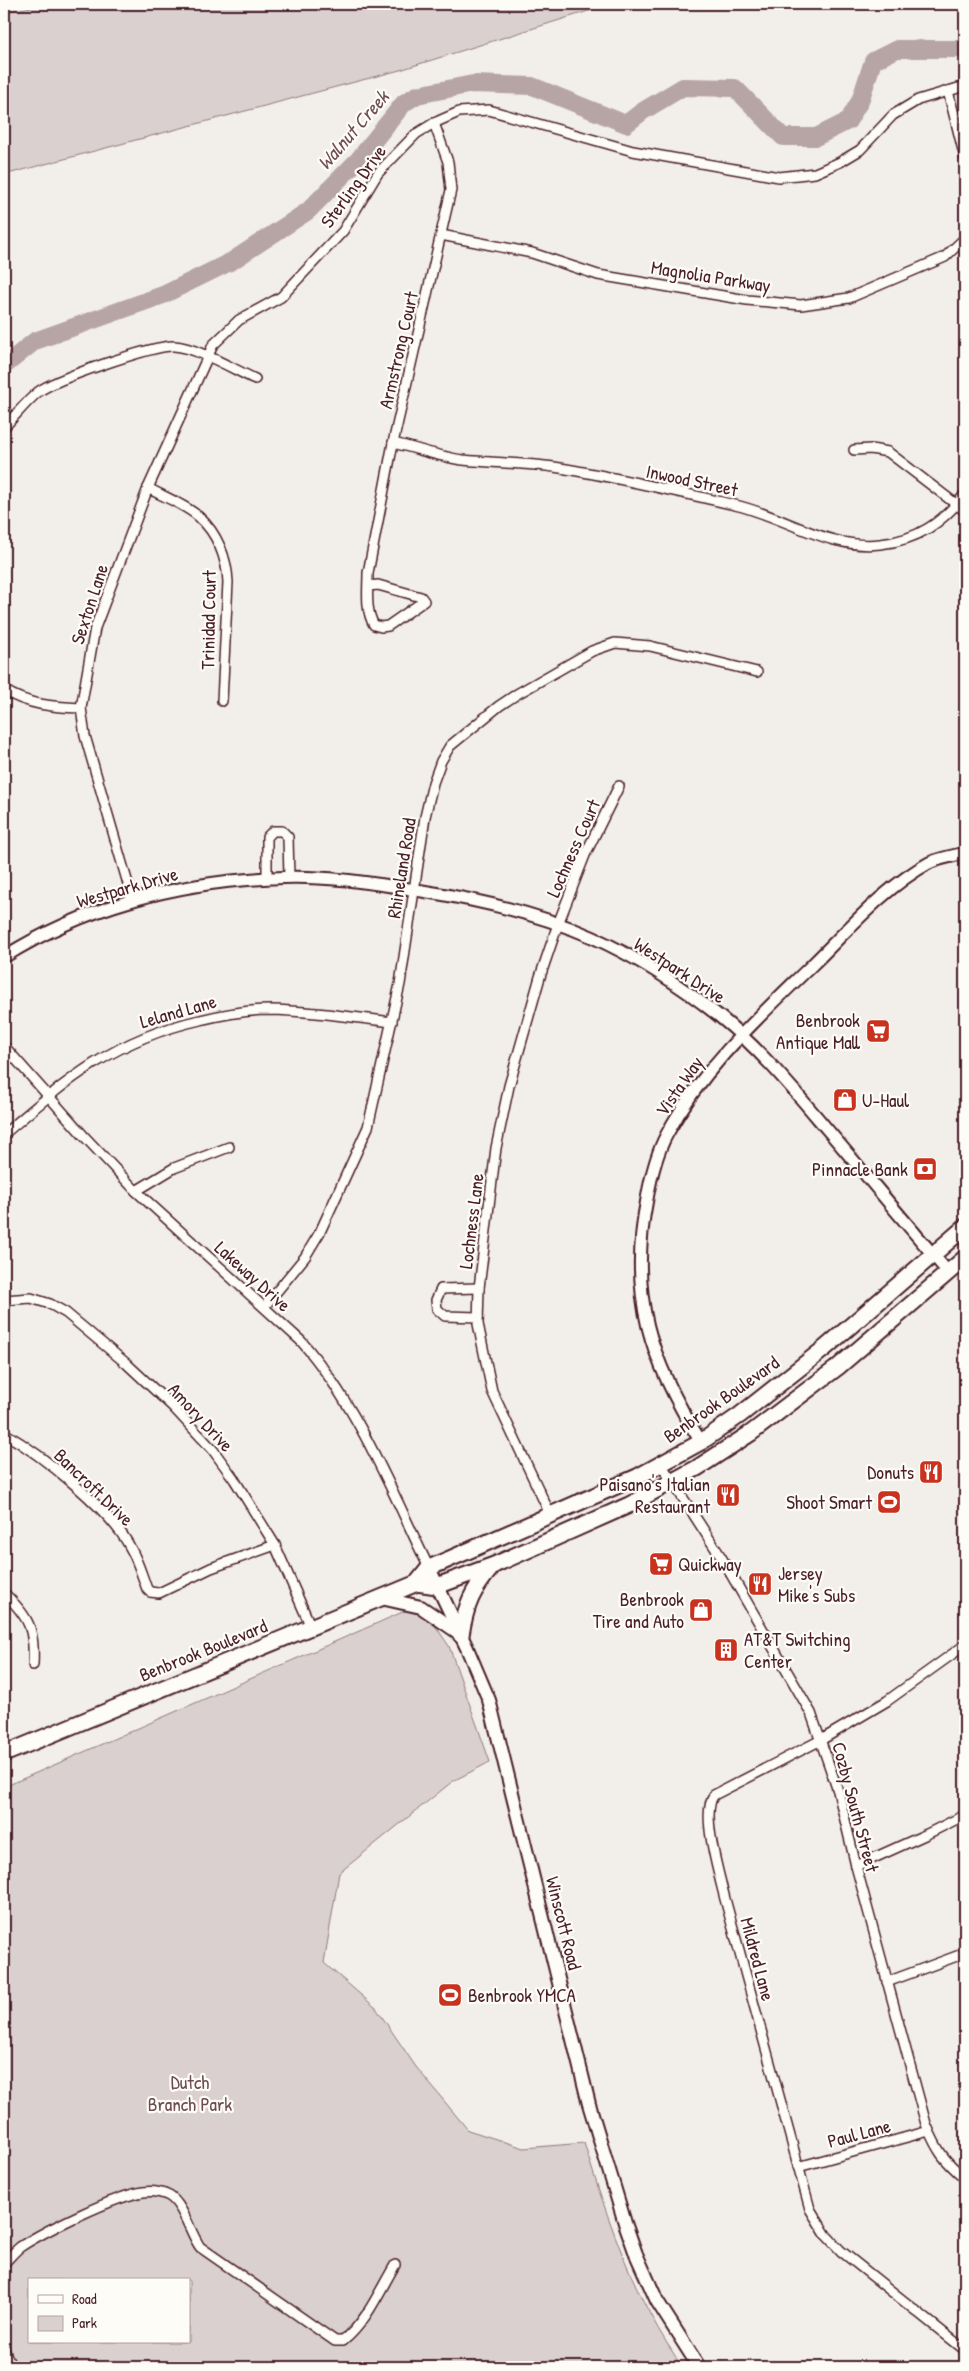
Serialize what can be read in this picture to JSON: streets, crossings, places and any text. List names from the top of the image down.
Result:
{
  "streets": {
    "highway": ["Benbrook Boulevard"],
    "main road": ["Winscott Road"],
    "street": [
      "Sterling Drive",
      "Magnolia Parkway",
      "Armstrong Court",
      "Inwood Street",
      "Sexton Lane",
      "Trinidad Court",
      "Lochness Court",
      "Rhineland Road",
      "Westpark Drive",
      "Leland Lane",
      "Vista Way",
      "Lochness Lane",
      "Lakeway Drive",
      "Amory Drive",
      "Bancroft Drive",
      "Cozby South Street",
      "Mildred Lane",
      "Paul Lane"
    ]
  },
  "crossings": [
    ["Sterling Drive", "Armstrong Court"],
    ["Sterling Drive", "Sexton Lane"],
    ["Magnolia Parkway", "Armstrong Court"],
    ["Armstrong Court", "Inwood Street"],
    ["Sexton Lane", "Trinidad Court"],
    ["Sexton Lane", "Westpark Drive"],
    ["Lochness Court", "Westpark Drive"],
    ["Lochness Court", "Lochness Lane"],
    ["Rhineland Road", "Westpark Drive"],
    ["Rhineland Road", "Leland Lane"],
    ["Rhineland Road", "Lakeway Drive"],
    ["Westpark Drive", "Vista Way"],
    ["Westpark Drive", "Lochness Lane"],
    ["Westpark Drive", "Benbrook Boulevard"],
    ["Leland Lane", "Lakeway Drive"],
    ["Vista Way", "Benbrook Boulevard"],
    ["Lochness Lane", "Benbrook Boulevard"],
    ["Lakeway Drive", "Benbrook Boulevard"],
    ["Lakeway Drive", "Winscott Road"],
    ["Benbrook Boulevard", "Amory Drive"],
    ["Benbrook Boulevard", "Cozby South Street"],
    ["Benbrook Boulevard", "Winscott Road"],
    ["Amory Drive", "Bancroft Drive"],
    ["Cozby South Street", "Mildred Lane"],
    ["Cozby South Street", "Paul Lane"],
    ["Mildred Lane", "Paul Lane"]
  ],
  "water": ["Walnut Creek"],
  "parks": ["Dutch Branch Park"],
  "places": {
    "supermarket": ["Benbrook Antique Mall", "Quickway"],
    "shop": ["U-Haul", "Benbrook Tire and Auto"],
    "bank": ["Pinnacle Bank"],
    "restaurant": ["Donuts", "Paisano's Italian Restaurant", "Jersey Mike's Subs"],
    "sports": ["Shoot Smart", "Benbrook YMCA"],
    "building": ["AT&T Switching Center"]
  },
  "legend": ["Road", "Park"]
}
